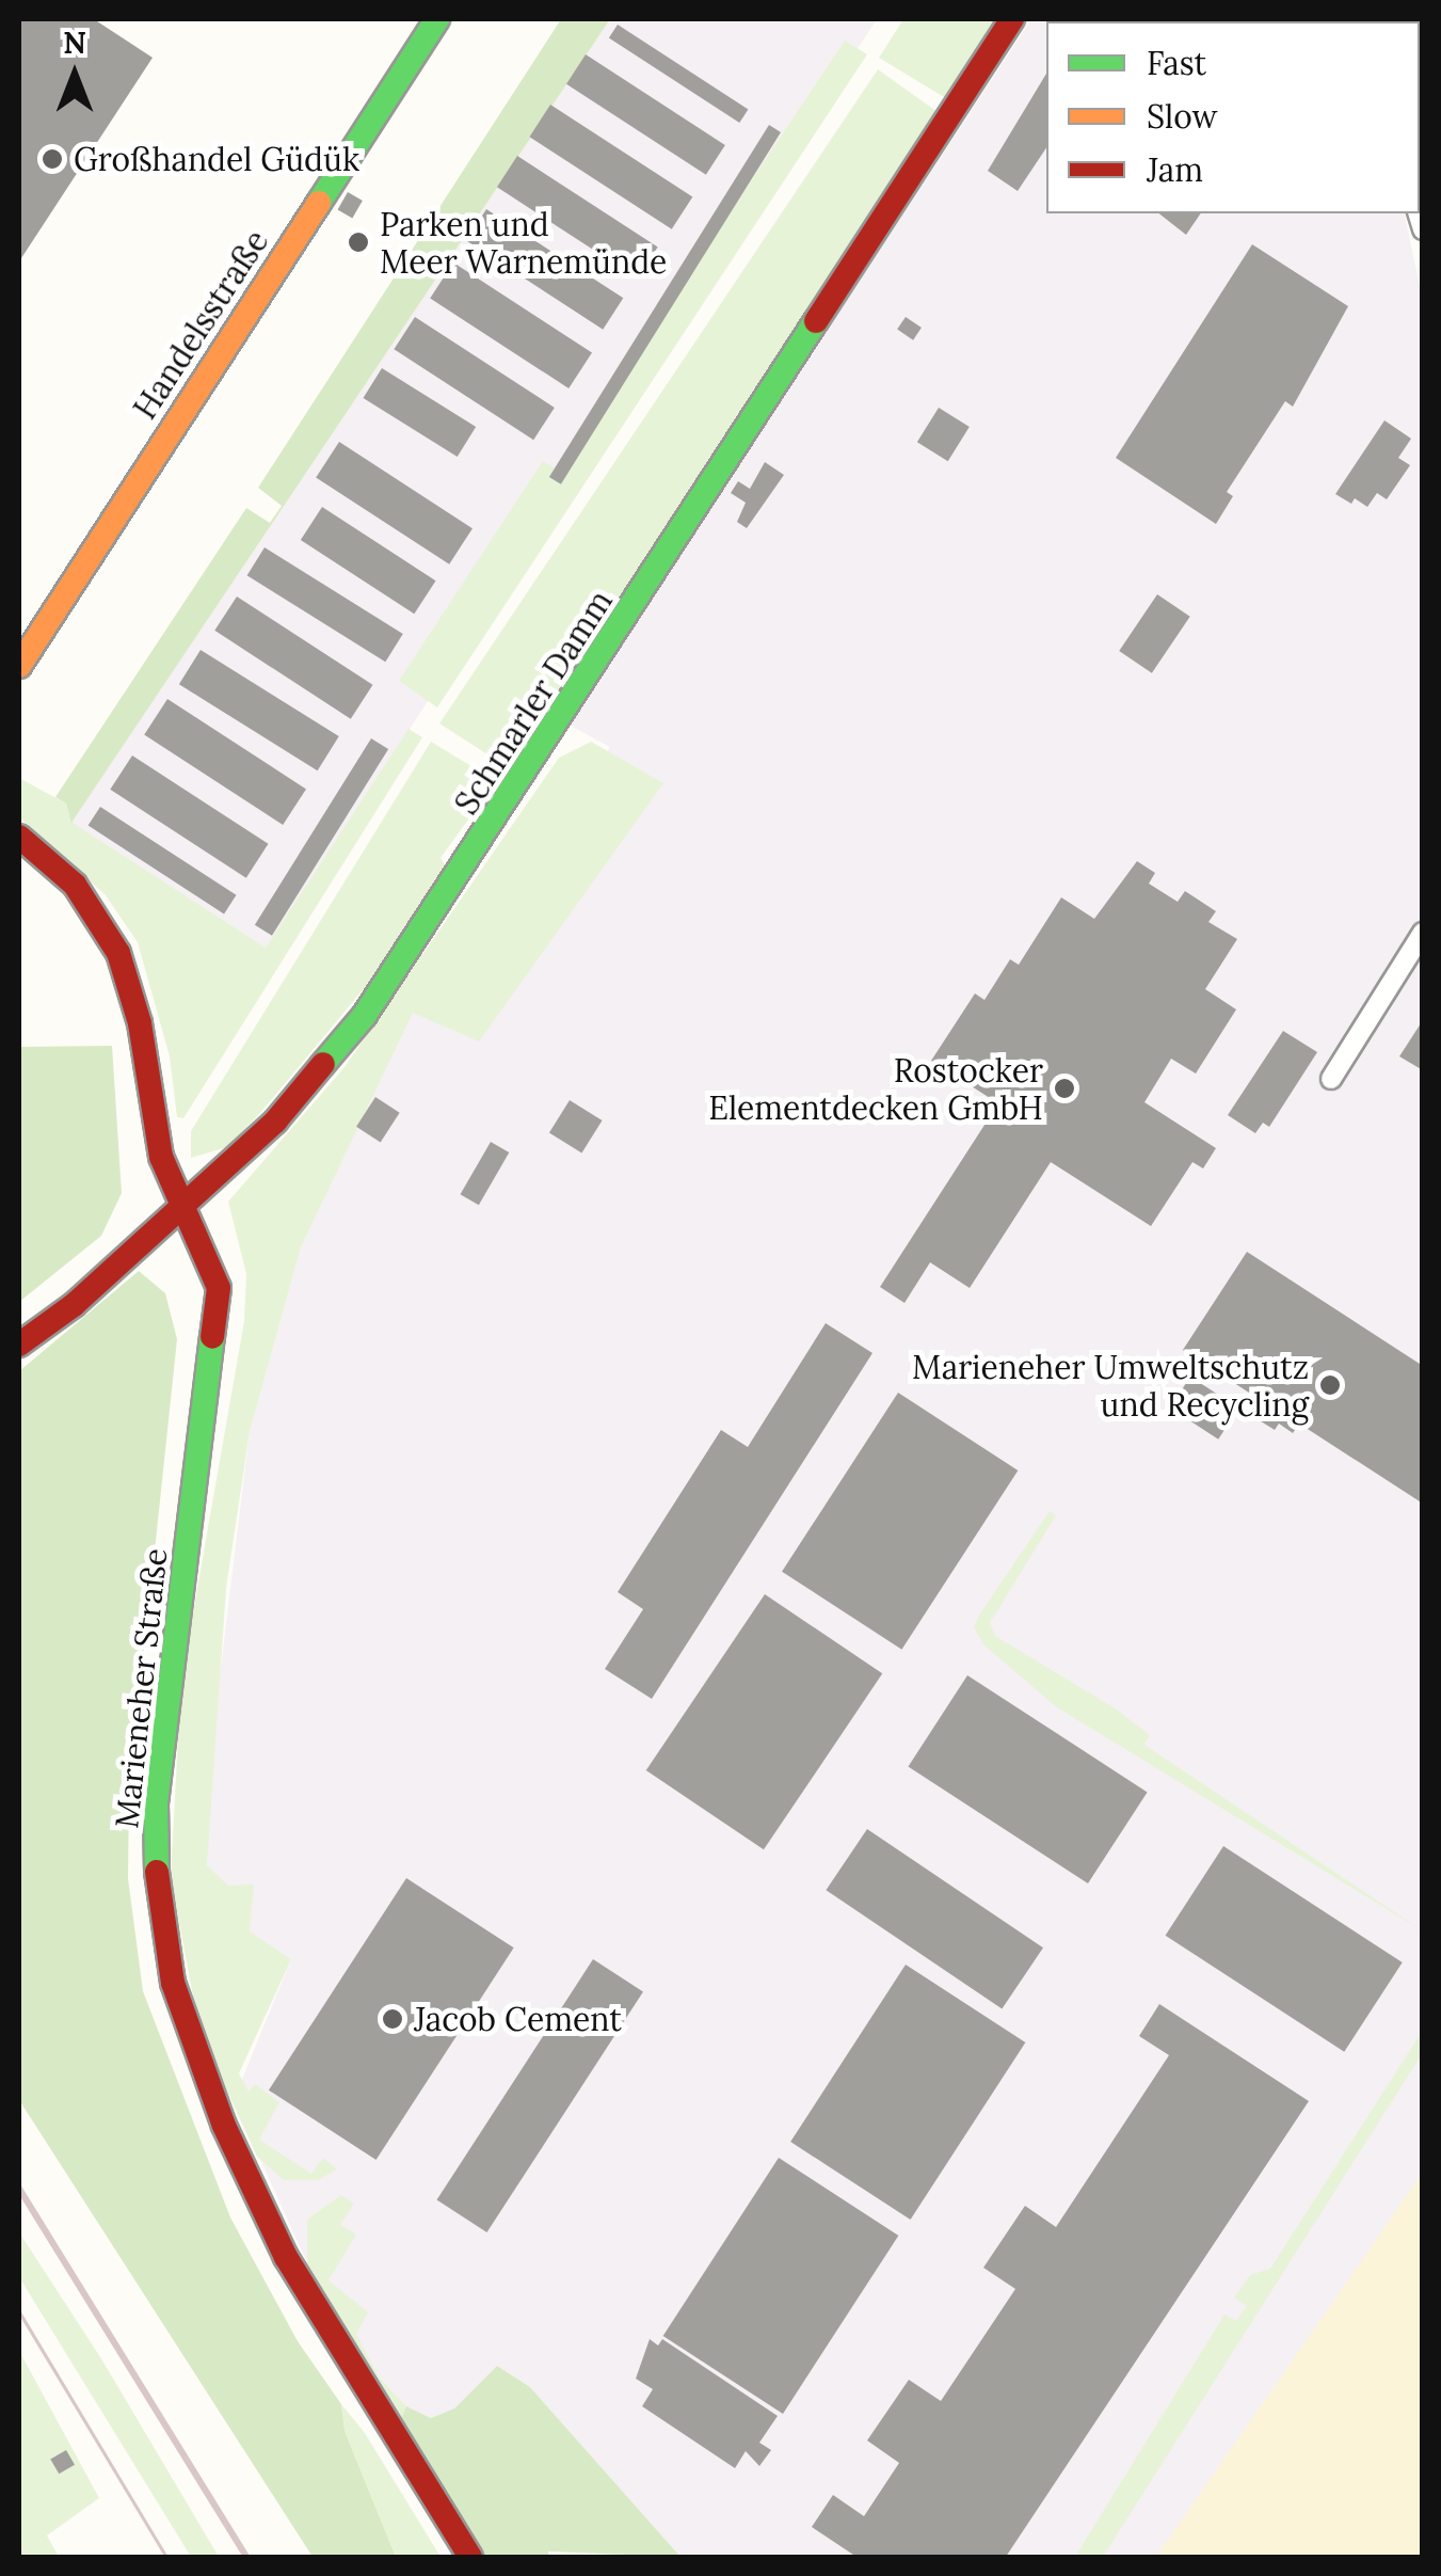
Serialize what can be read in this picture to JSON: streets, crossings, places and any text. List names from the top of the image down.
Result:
{
  "streets": {
    "street": ["Handelsstraße", "Schmarler Damm", "Marieneher Straße"]
  },
  "crossings": [
    ["Schmarler Damm", "Marieneher Straße"]
  ],
  "places": [
    "Großhandel Güdük",
    "Parken und Meer Warnemünde",
    "Rostocker Elementdecken GmbH",
    "Marieneher Umweltschutz und Recycling",
    "Jacob Cement"
  ],
  "legend": ["Fast", "Slow", "Jam"],
  "north": "top"
}
